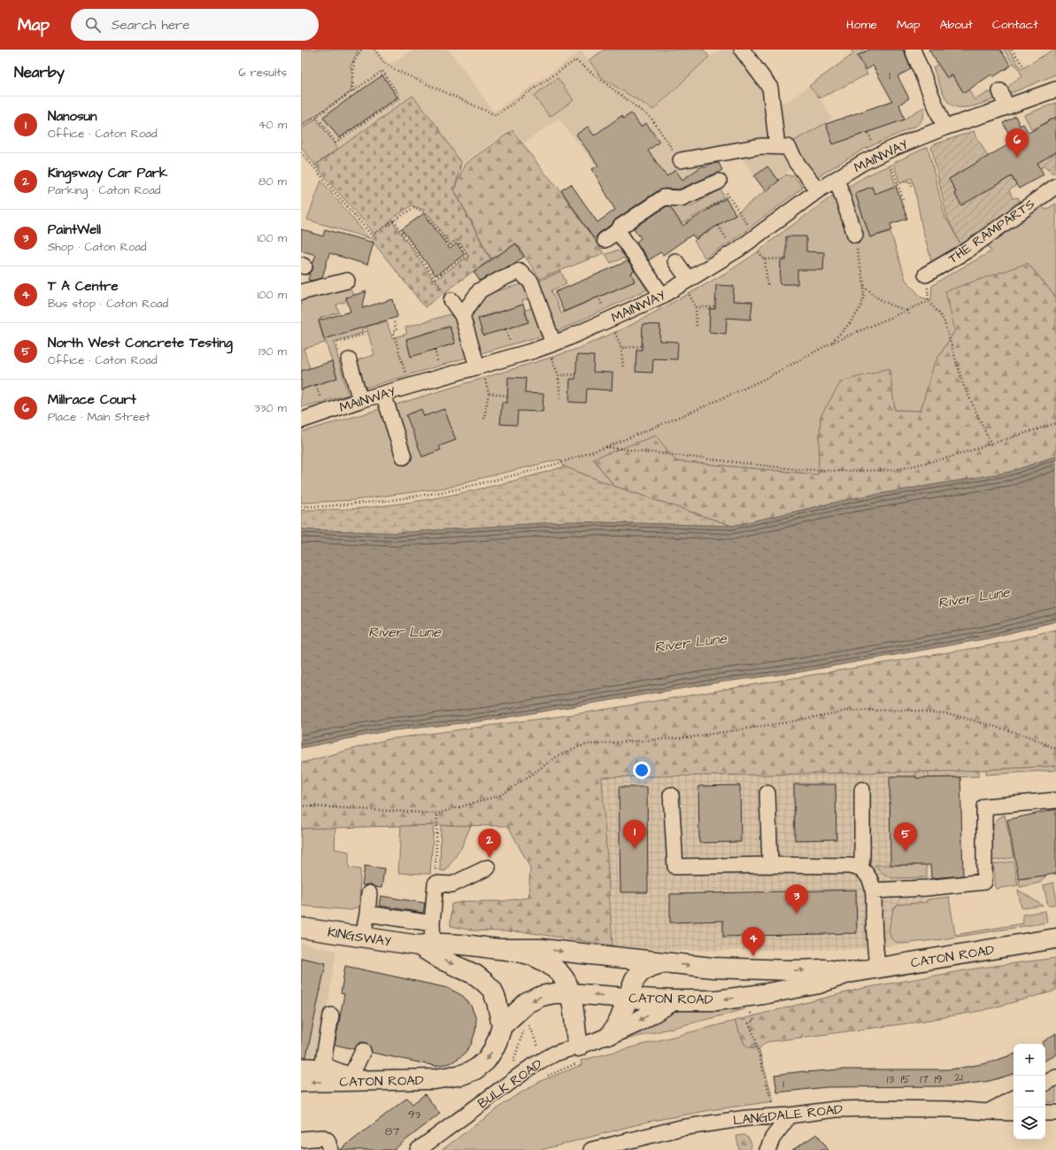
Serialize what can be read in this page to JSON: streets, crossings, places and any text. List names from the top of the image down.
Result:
{
  "streets": {
    "main road": ["KINGSWAY", "CATON ROAD"],
    "street": [
      "MAINWAY",
      "THE RAMPARTS",
      "BULK ROAD",
      "LANGDALE ROAD"
    ]
  },
  "water": ["River Lune"],
  "house_numbers": [
    "1",
    "21",
    "13",
    "15",
    "17",
    "19",
    "1",
    "93",
    "87"
  ],
  "page": {
    "header": "Map",
    "search": "Search here",
    "nav": [
      "Home",
      "Map",
      "About",
      "Contact"
    ],
    "heading": ["Nearby", "6 results"],
    "list": [
      {
        "mark": "1",
        "name": "Nanosun",
        "note": "Office · Caton Road",
        "value": "40 m"
      },
      {
        "mark": "2",
        "name": "Kingsway Car Park",
        "note": "Parking · Caton Road",
        "value": "80 m"
      },
      {
        "mark": "3",
        "name": "PaintWell",
        "note": "Shop · Caton Road",
        "value": "100 m"
      },
      {
        "mark": "4",
        "name": "T A Centre",
        "note": "Bus stop · Caton Road",
        "value": "100 m"
      },
      {
        "mark": "5",
        "name": "North West Concrete Testing",
        "note": "Office · Caton Road",
        "value": "130 m"
      },
      {
        "mark": "6",
        "name": "Millrace Court",
        "note": "Place · Main Street",
        "value": "330 m"
      }
    ],
    "pins": [
      "6",
      "1",
      "5",
      "2",
      "3",
      "4"
    ],
    "map_buttons": ["+", "−"]
  }
}
